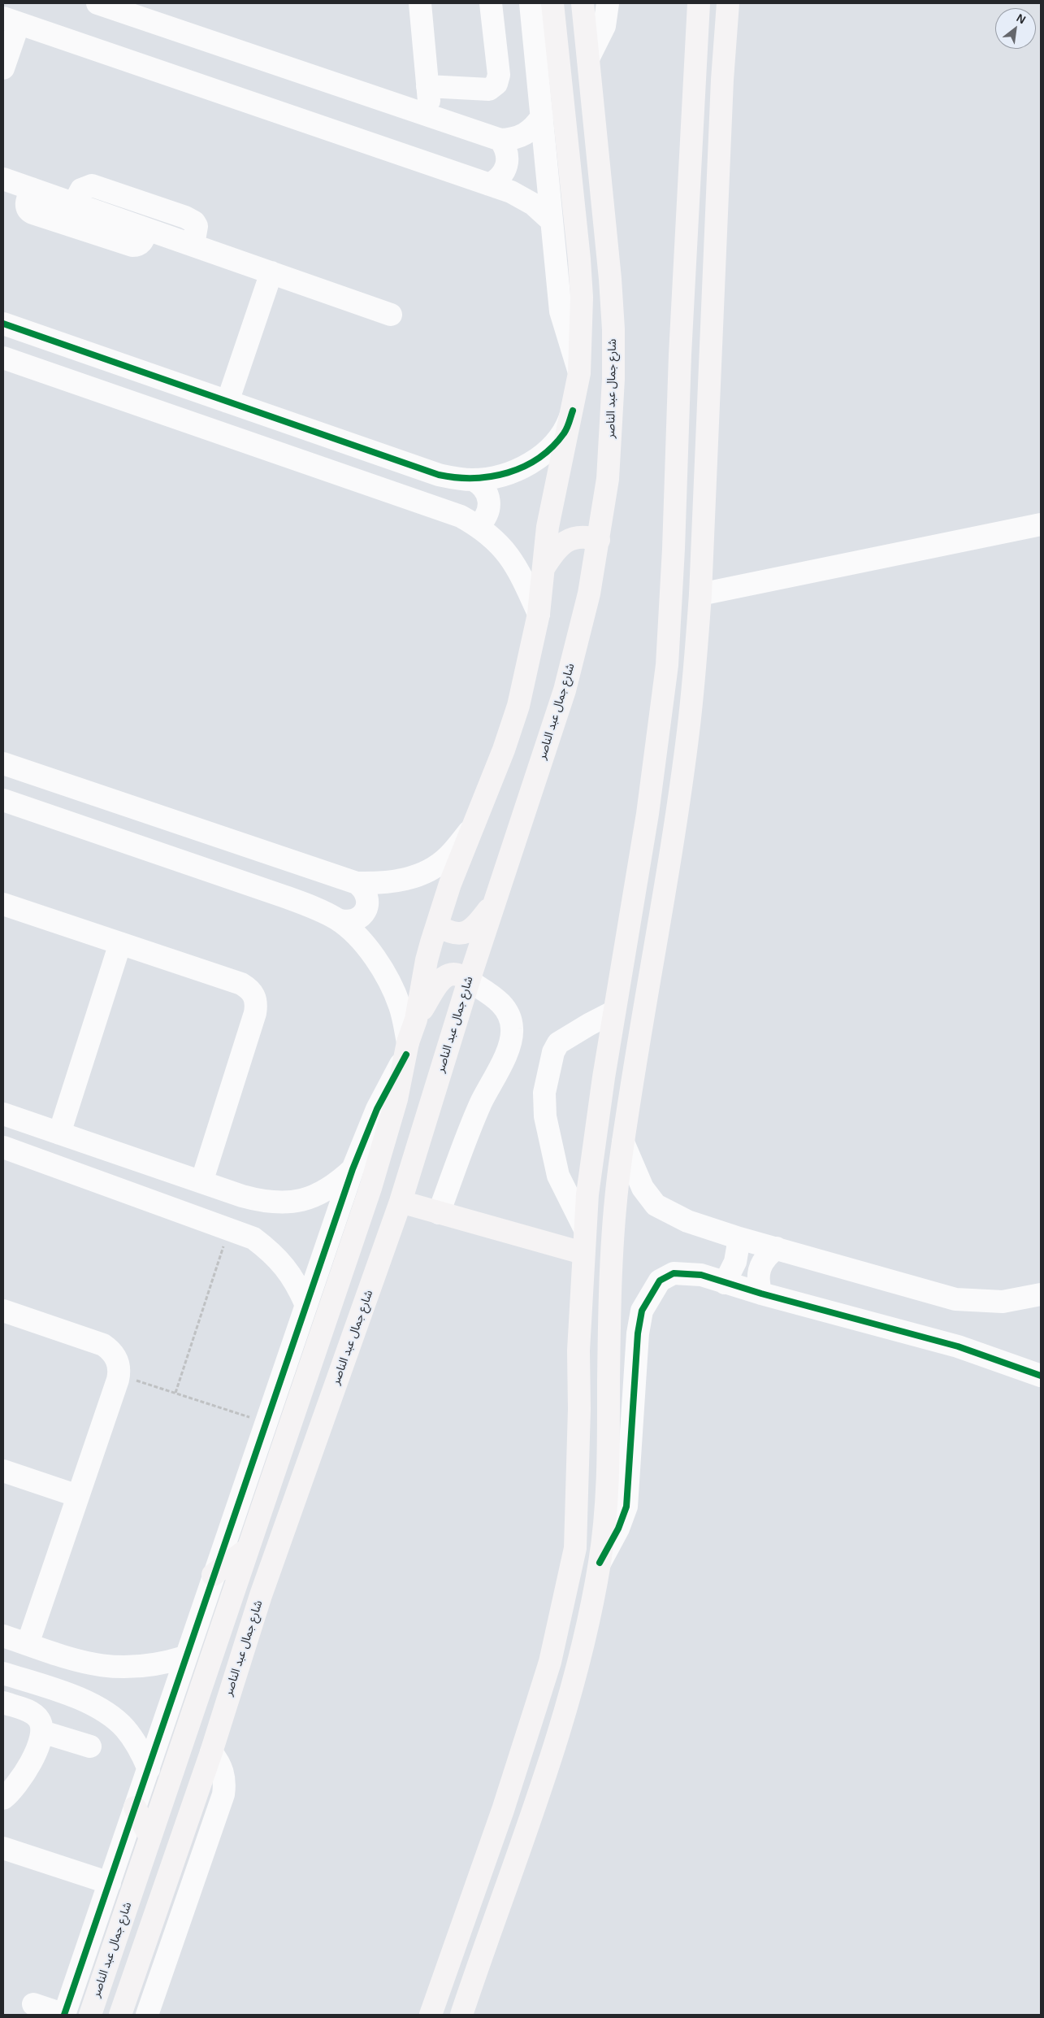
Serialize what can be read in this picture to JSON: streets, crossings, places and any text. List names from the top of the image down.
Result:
{
  "streets": {
    "main road": ["شارع جمال عبد الناصر"]
  },
  "north": "top right"
}
